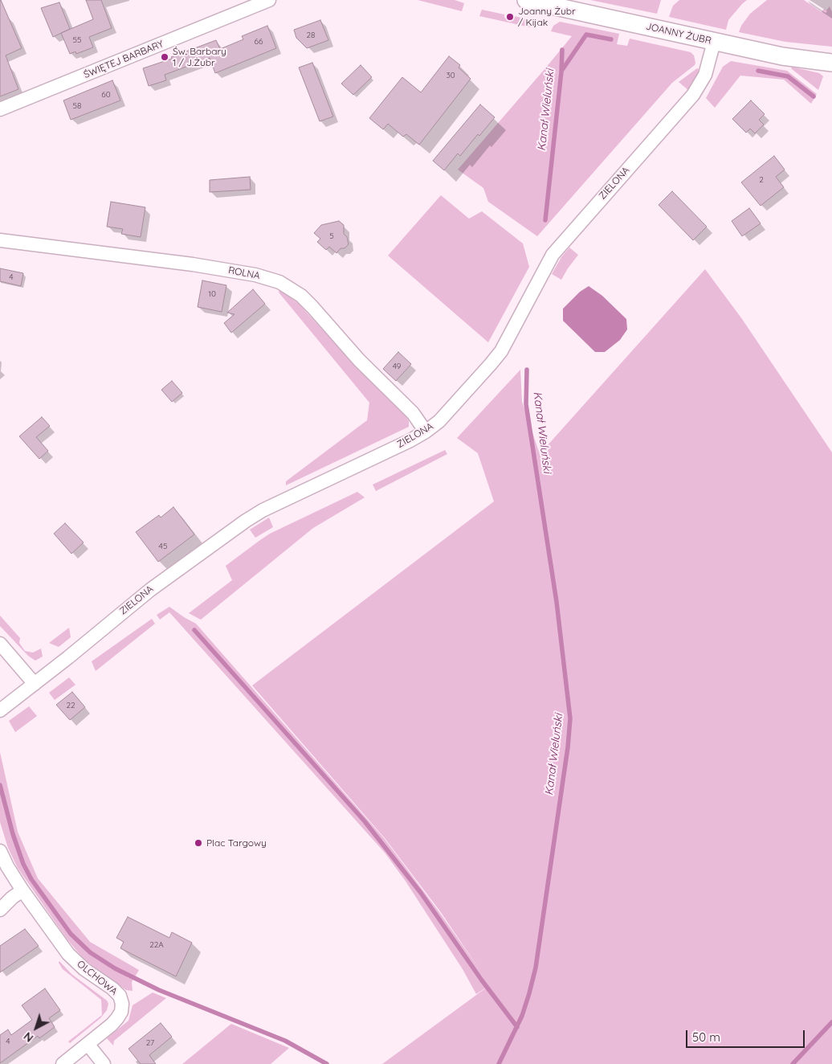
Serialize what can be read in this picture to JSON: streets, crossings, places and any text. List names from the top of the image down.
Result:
{
  "streets": {
    "street": [
      "JOANNY ŻUBR",
      "ŚWIĘTEJ BARBARY",
      "ZIELONA",
      "ROLNA",
      "OLCHOWA"
    ]
  },
  "crossings": [
    ["JOANNY ŻUBR", "ZIELONA"],
    ["ZIELONA", "ROLNA"]
  ],
  "water": ["Kanał Wieluński"],
  "places": ["Joanny Żubr / Kijak", "Św. Barbary 1 / J.Żubr", "Plac Targowy"],
  "house_numbers": [
    "28",
    "55",
    "66",
    "30",
    "60",
    "58",
    "2",
    "5",
    "4",
    "10",
    "49",
    "45",
    "22",
    "22A",
    "4",
    "27"
  ],
  "scale_bar": "50 m",
  "north": "bottom left"
}
